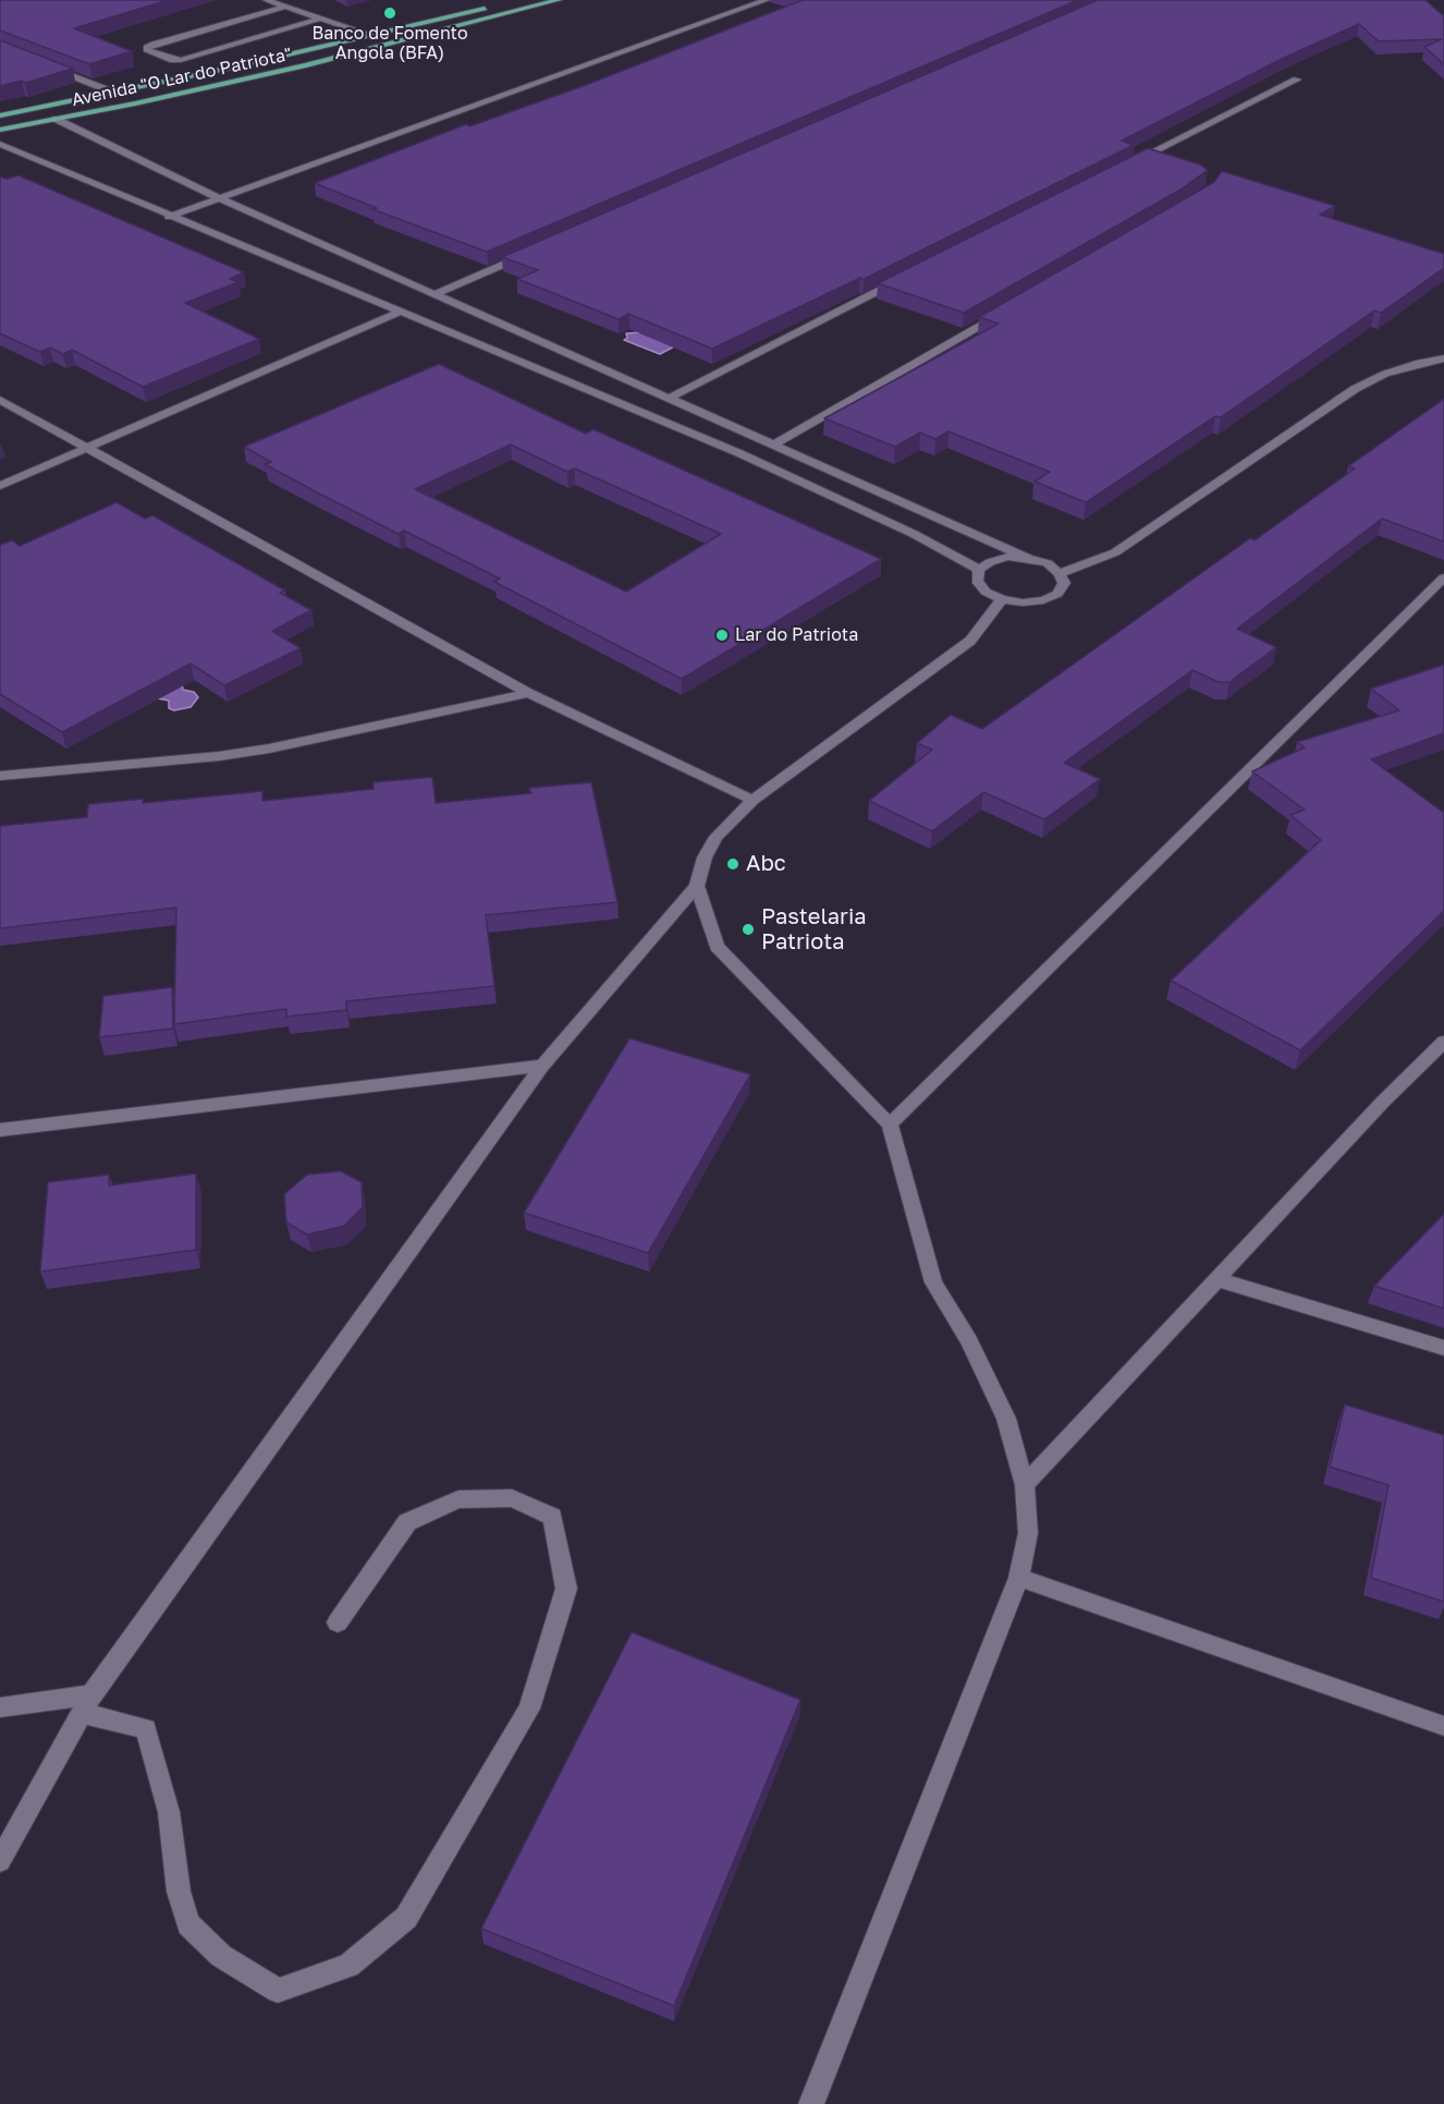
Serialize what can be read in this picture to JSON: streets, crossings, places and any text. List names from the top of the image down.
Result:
{
  "streets": {
    "main road": ["Avenida \"O Lar do Patriota\""]
  },
  "places": [
    "Banco de Fomento Angola (BFA)",
    "Lar do Patriota",
    "Abc",
    "Pastelaria Patriota"
  ]
}
